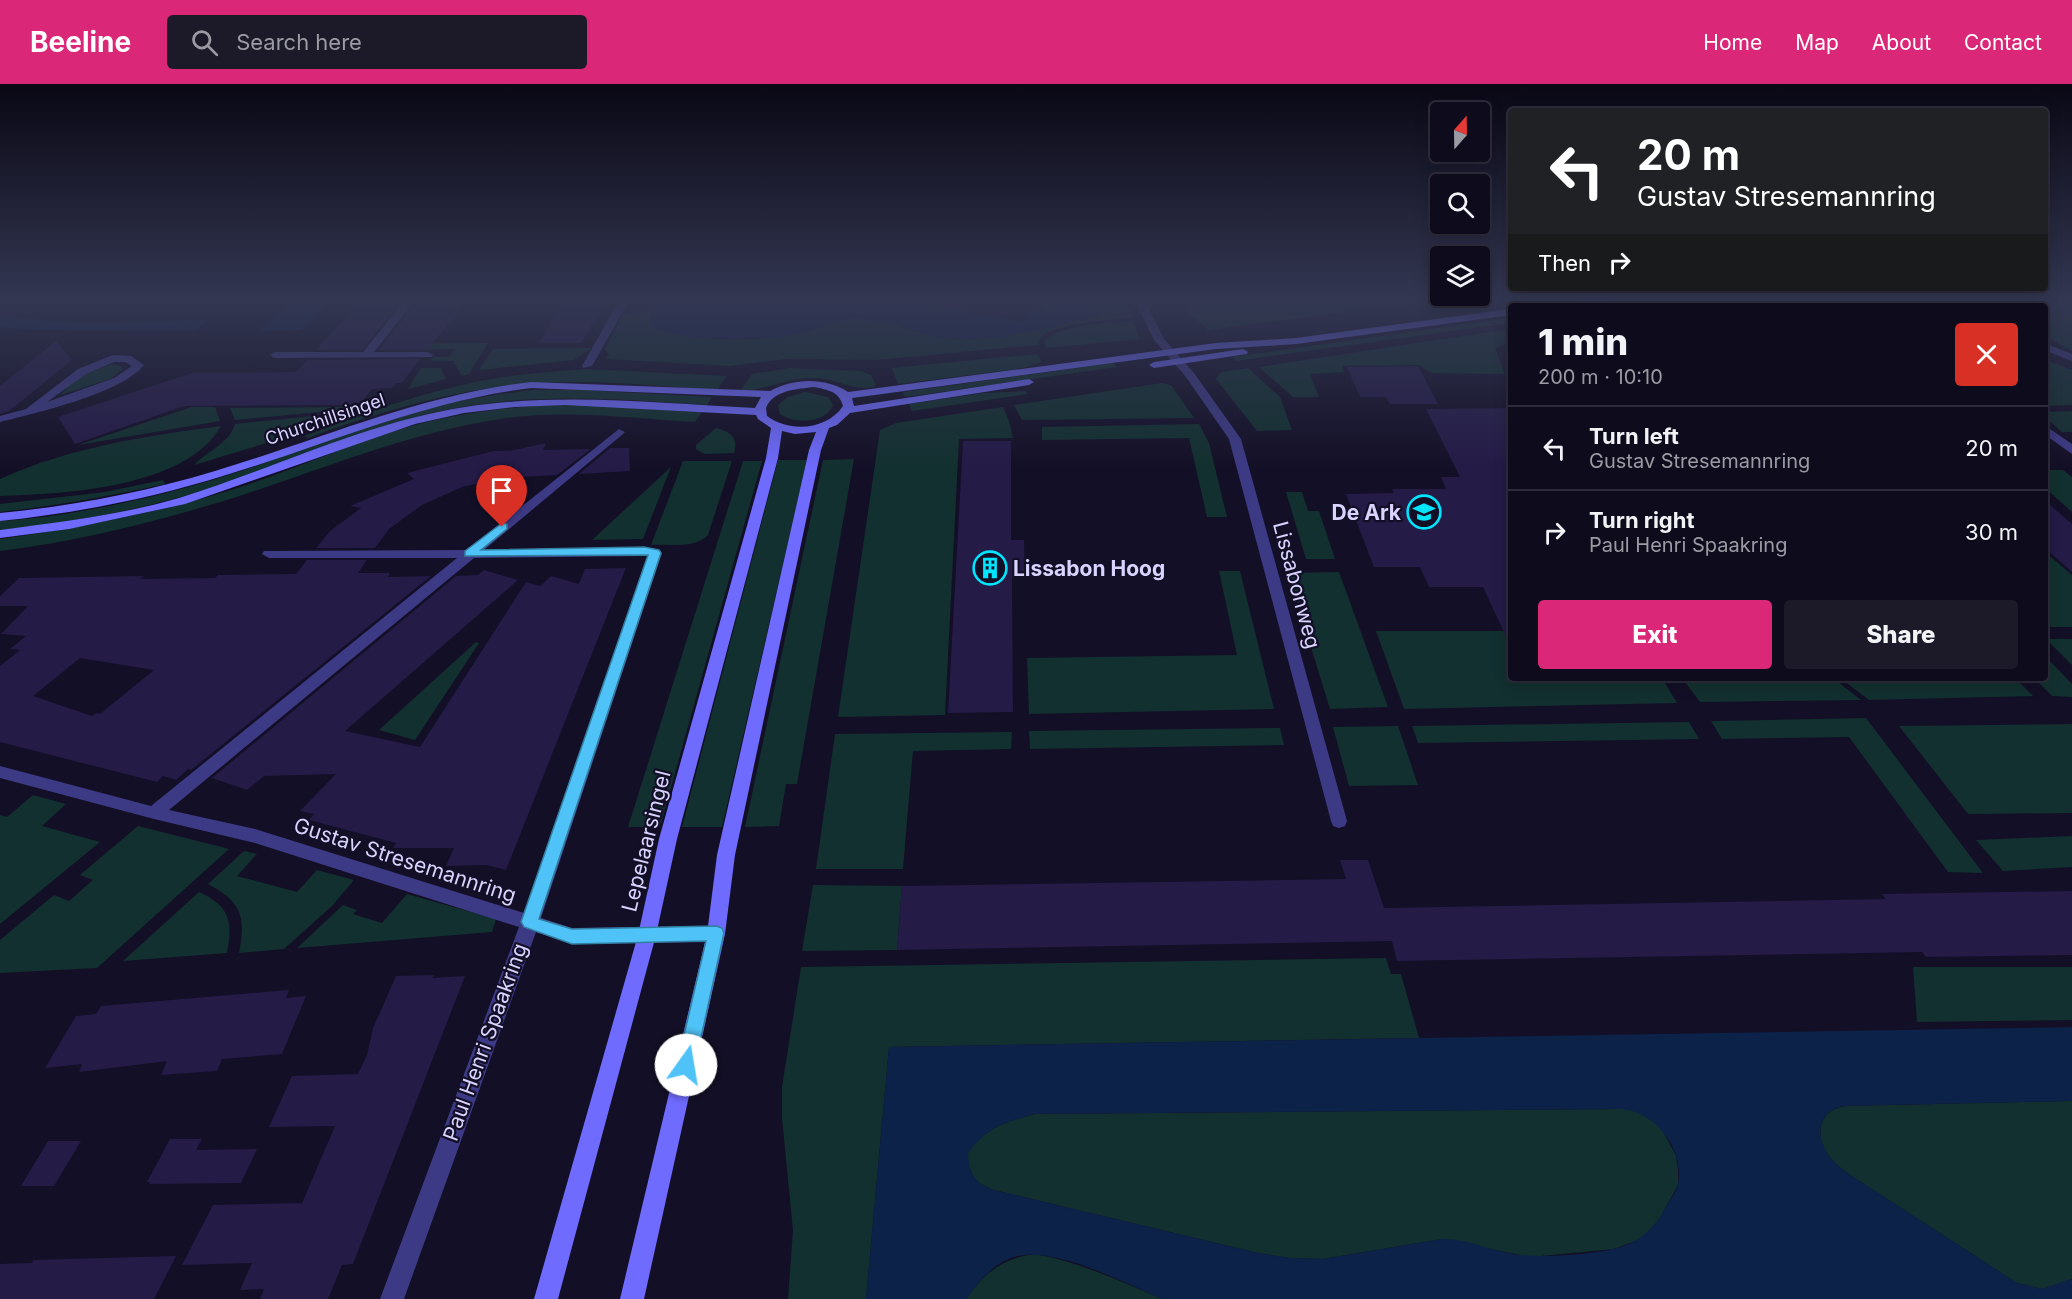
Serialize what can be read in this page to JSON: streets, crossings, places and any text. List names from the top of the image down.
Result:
{
  "streets": {
    "street": [
      "Churchillsingel",
      "Lissabonweg",
      "Lepelaarsingel",
      "Gustav Stresemannring",
      "Paul Henri Spaakring"
    ]
  },
  "crossings": [
    ["Lepelaarsingel", "Gustav Stresemannring"],
    ["Gustav Stresemannring", "Paul Henri Spaakring"]
  ],
  "places": {
    "school or university": ["De Ark"],
    "building": ["Lissabon Hoog"]
  },
  "north": "top",
  "page": {
    "header": "Beeline",
    "search": "Search here",
    "nav": [
      "Home",
      "Map",
      "About",
      "Contact"
    ],
    "turn": ["20 m", "Gustav Stresemannring"],
    "then": "Then",
    "heading": ["1 min", "200 m · 10:10"],
    "list": [
      {
        "name": "Turn left",
        "note": "Gustav Stresemannring",
        "value": "20 m"
      },
      {
        "name": "Turn right",
        "note": "Paul Henri Spaakring",
        "value": "30 m"
      }
    ],
    "buttons": ["Exit", "Share"]
  }
}
